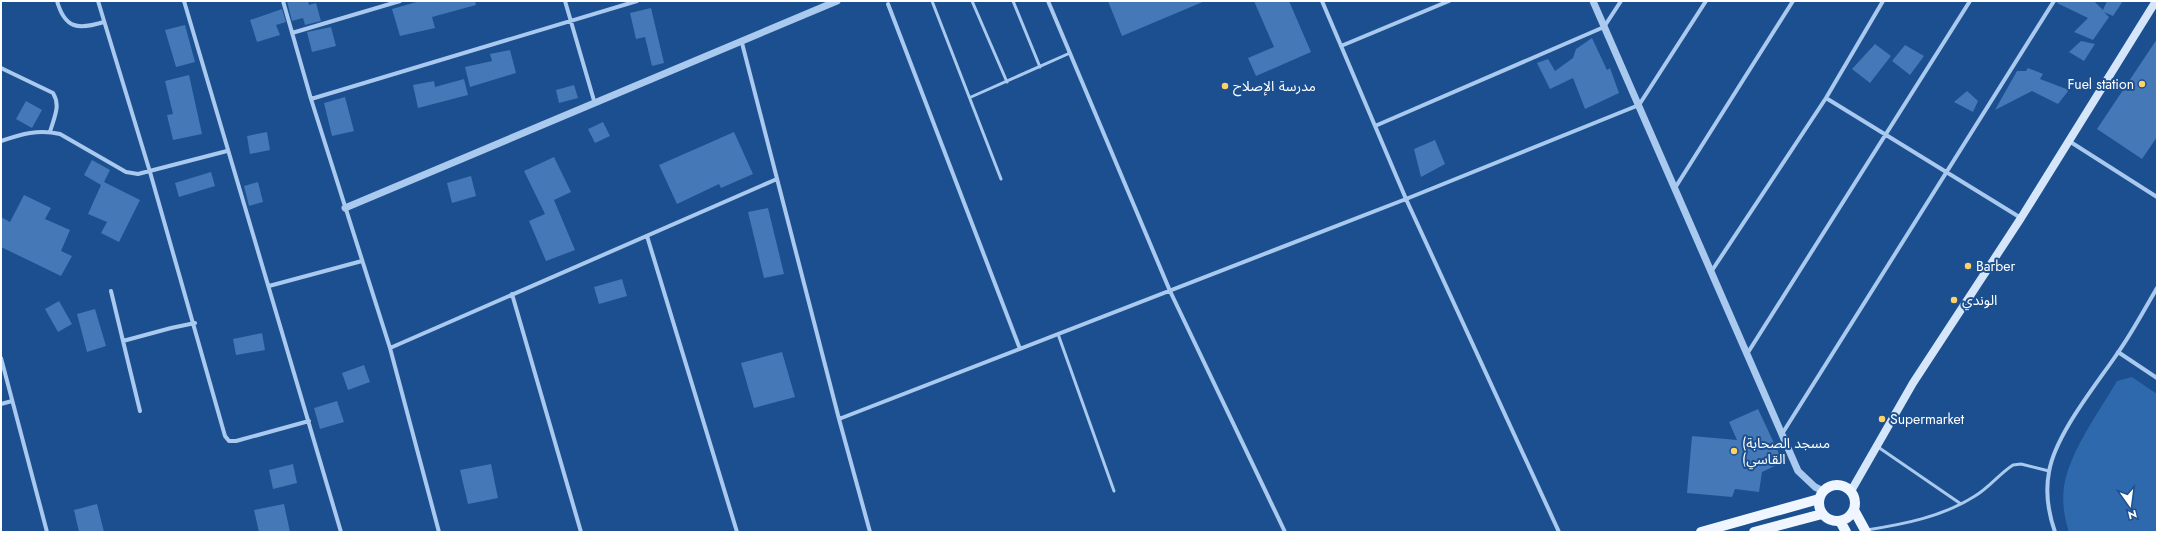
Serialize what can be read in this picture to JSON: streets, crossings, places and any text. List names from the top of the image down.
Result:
{
  "places": [
    "Fuel station",
    "مدرسة الإصلاح",
    "Barber",
    "الوندي",
    "Supermarket",
    "(مسجد الصحابة (القاسي"
  ],
  "north": "bottom"
}
